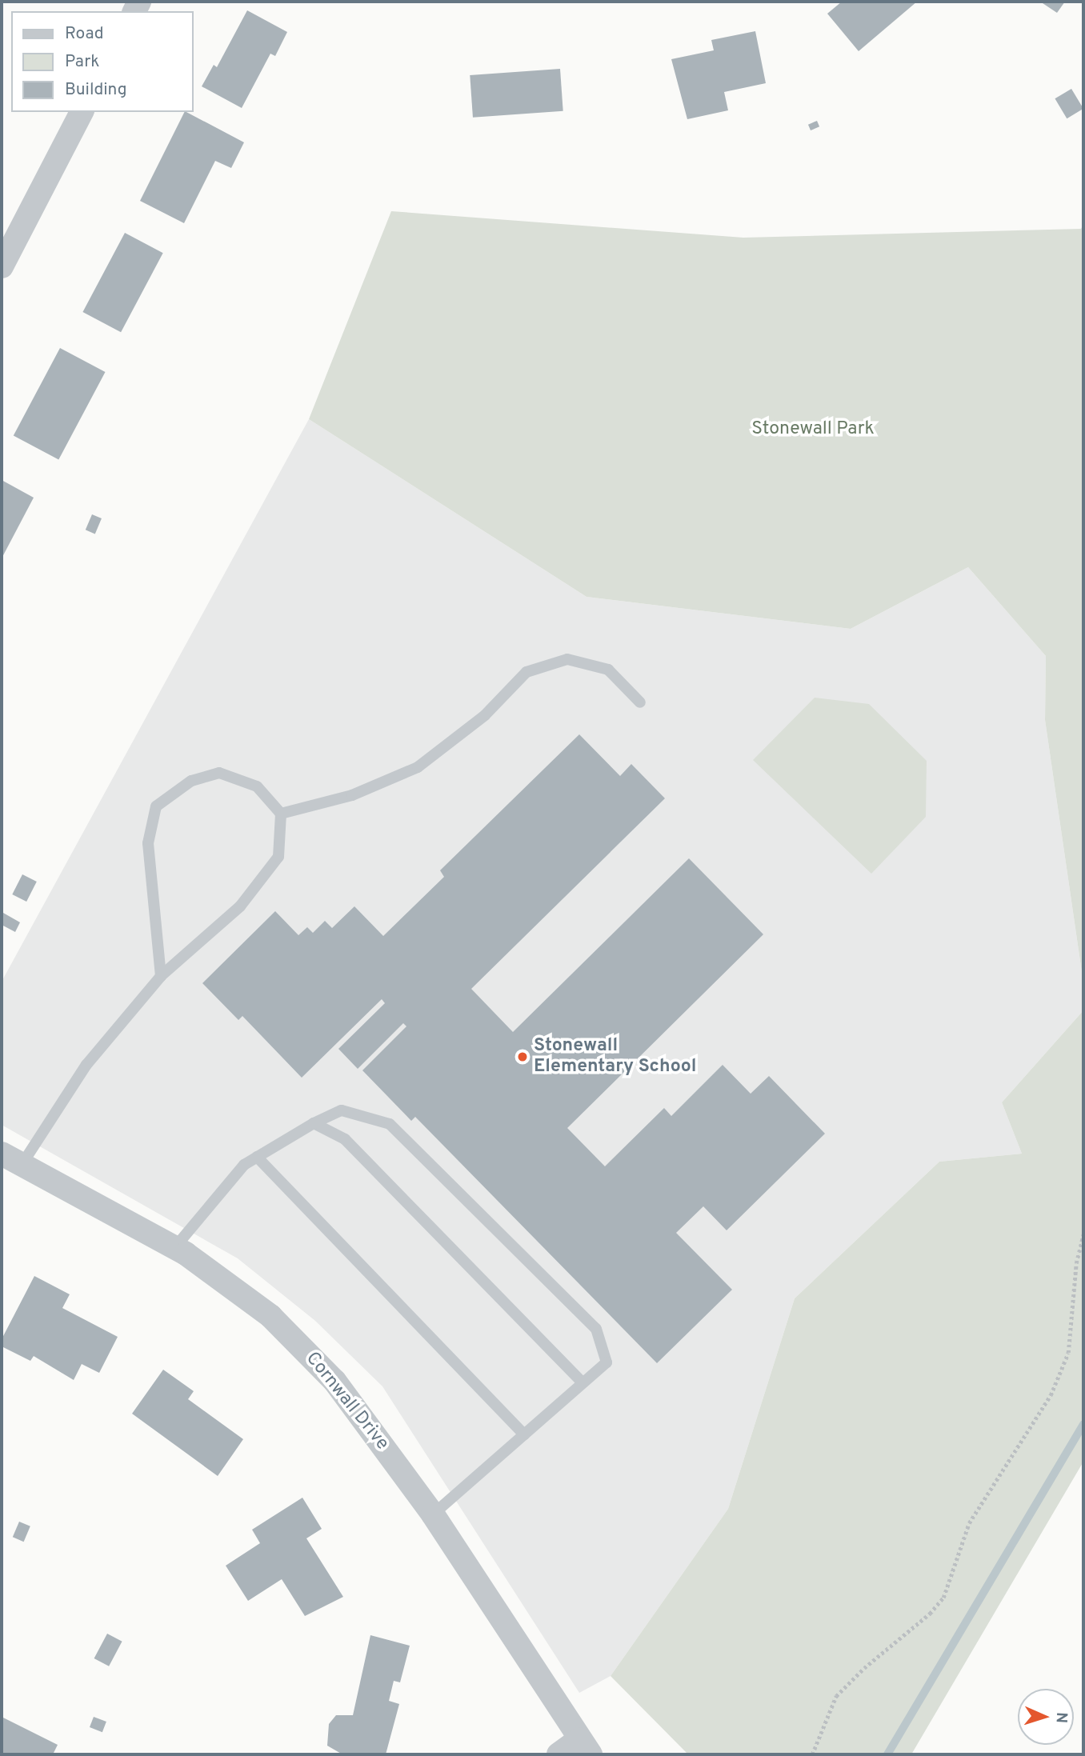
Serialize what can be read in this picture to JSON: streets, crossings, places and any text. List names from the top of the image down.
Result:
{
  "streets": {
    "street": ["Cornwall Drive"]
  },
  "parks": ["Stonewall Park"],
  "places": ["Stonewall Elementary School"],
  "legend": ["Road", "Park", "Building"],
  "north": "right"
}
